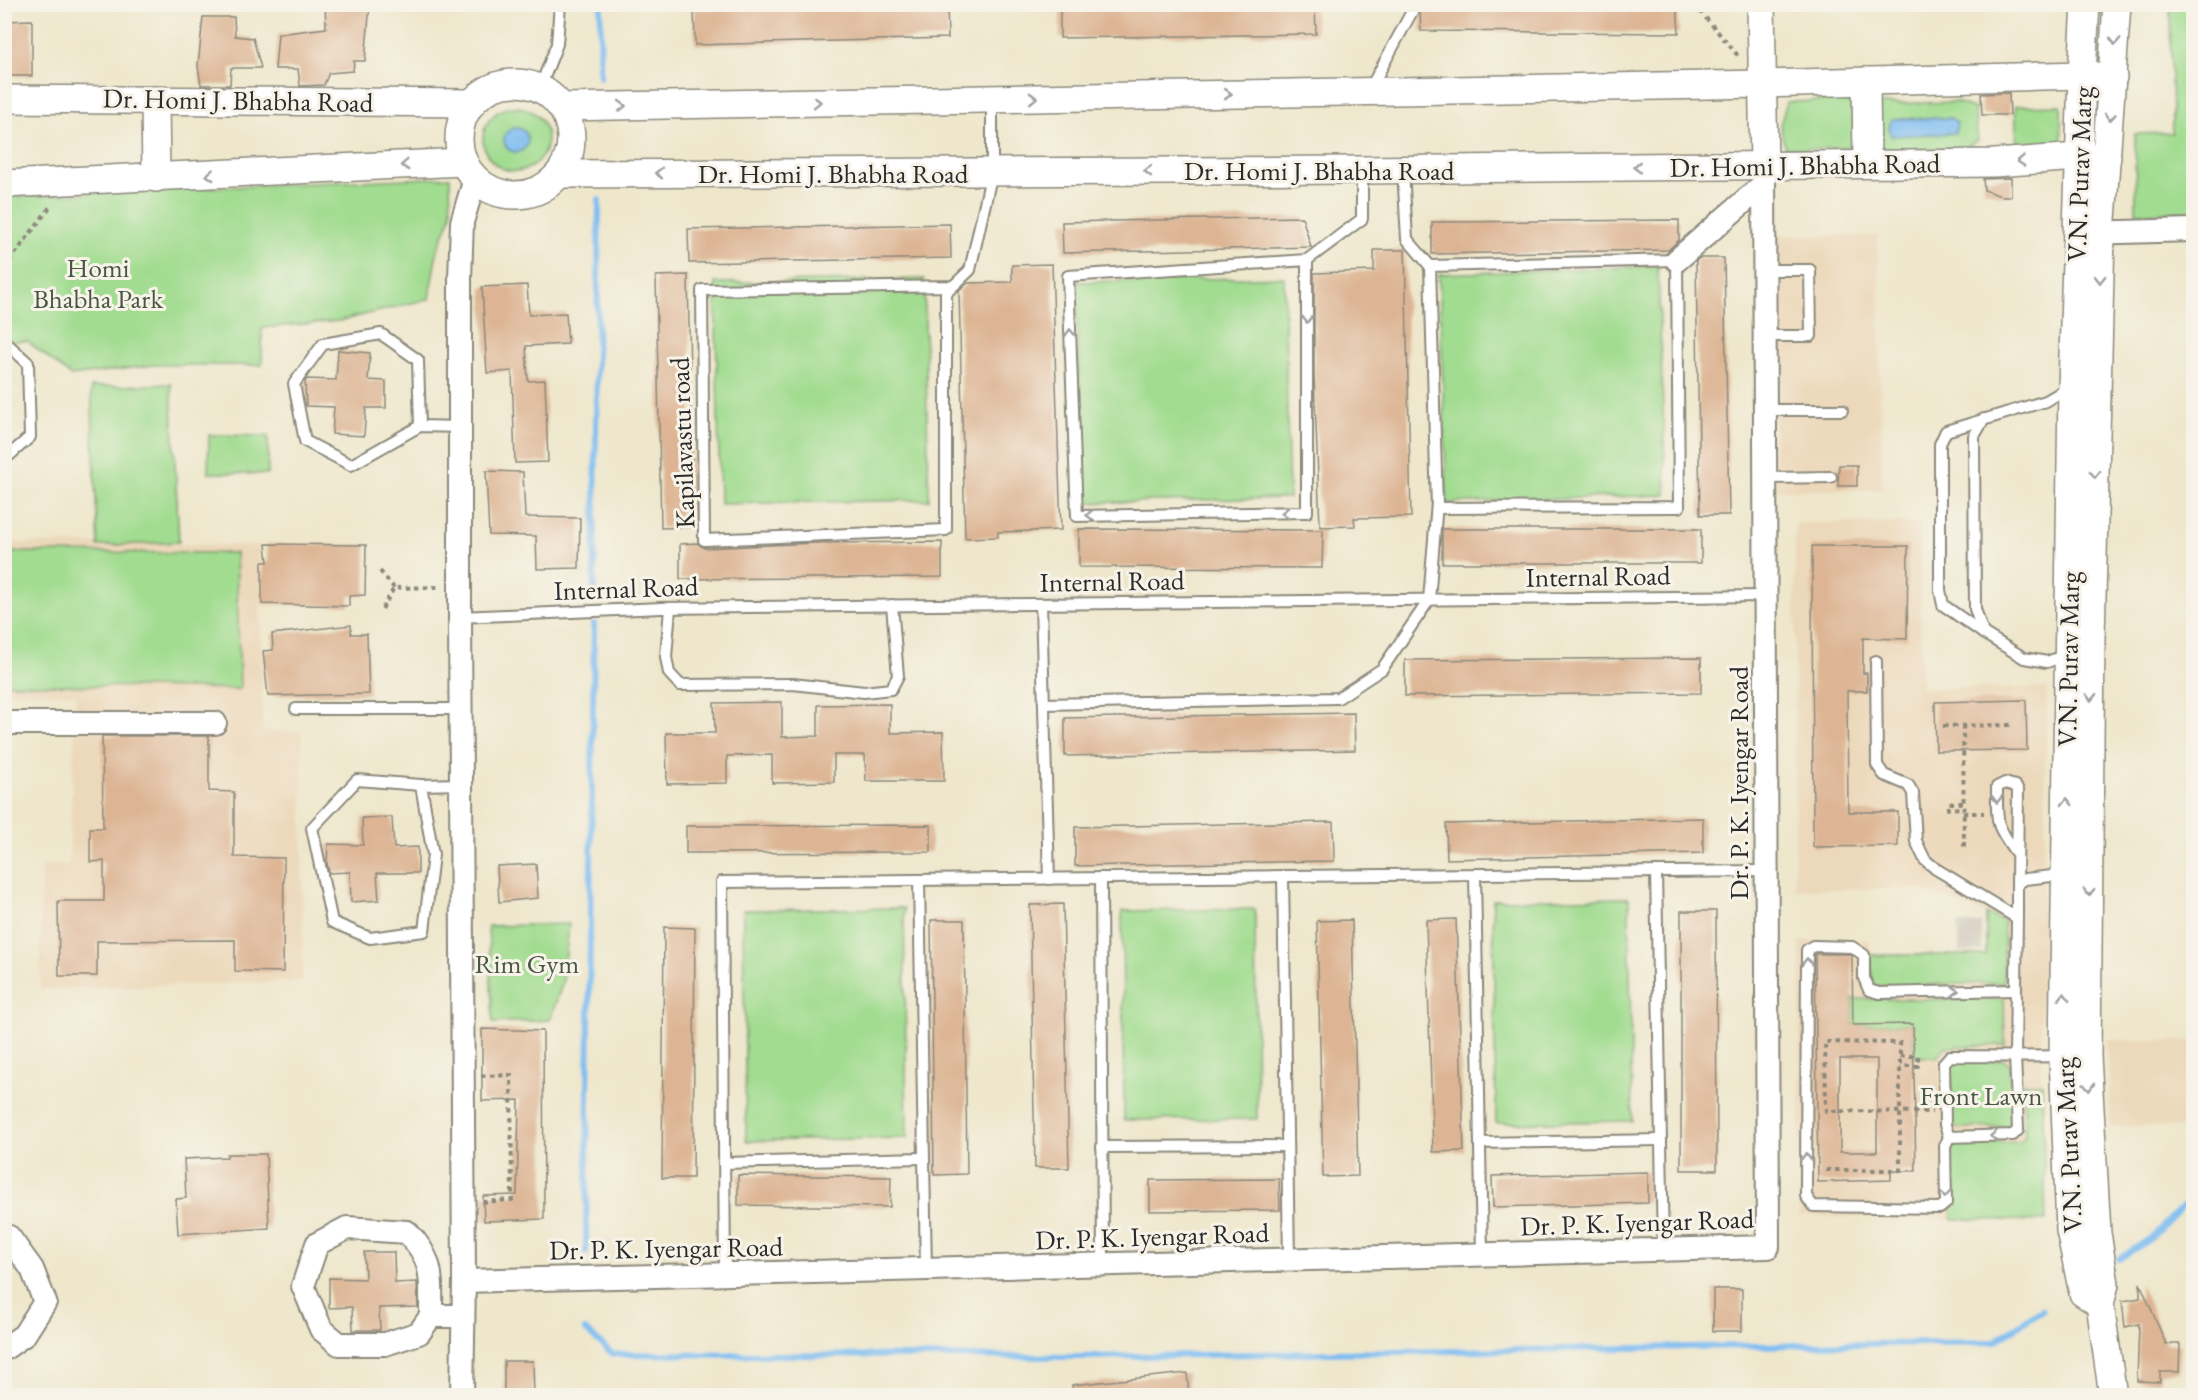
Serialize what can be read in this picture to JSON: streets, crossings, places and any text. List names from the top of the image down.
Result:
{
  "streets": {
    "street": ["Dr. Homi J. Bhabha Road", "V.N. Purav Marg", "Dr. P. K. Iyengar Road"],
    "lane": ["Kapilavastu road", "Internal Road"]
  },
  "crossings": [
    ["Dr. Homi J. Bhabha Road", "V.N. Purav Marg"],
    ["Dr. Homi J. Bhabha Road", "Kapilavastu road"],
    ["Dr. Homi J. Bhabha Road", "Dr. P. K. Iyengar Road"],
    ["Internal Road", "Dr. P. K. Iyengar Road"]
  ],
  "parks": ["Homi Bhabha Park", "Rim Gym", "Front Lawn"]
}
